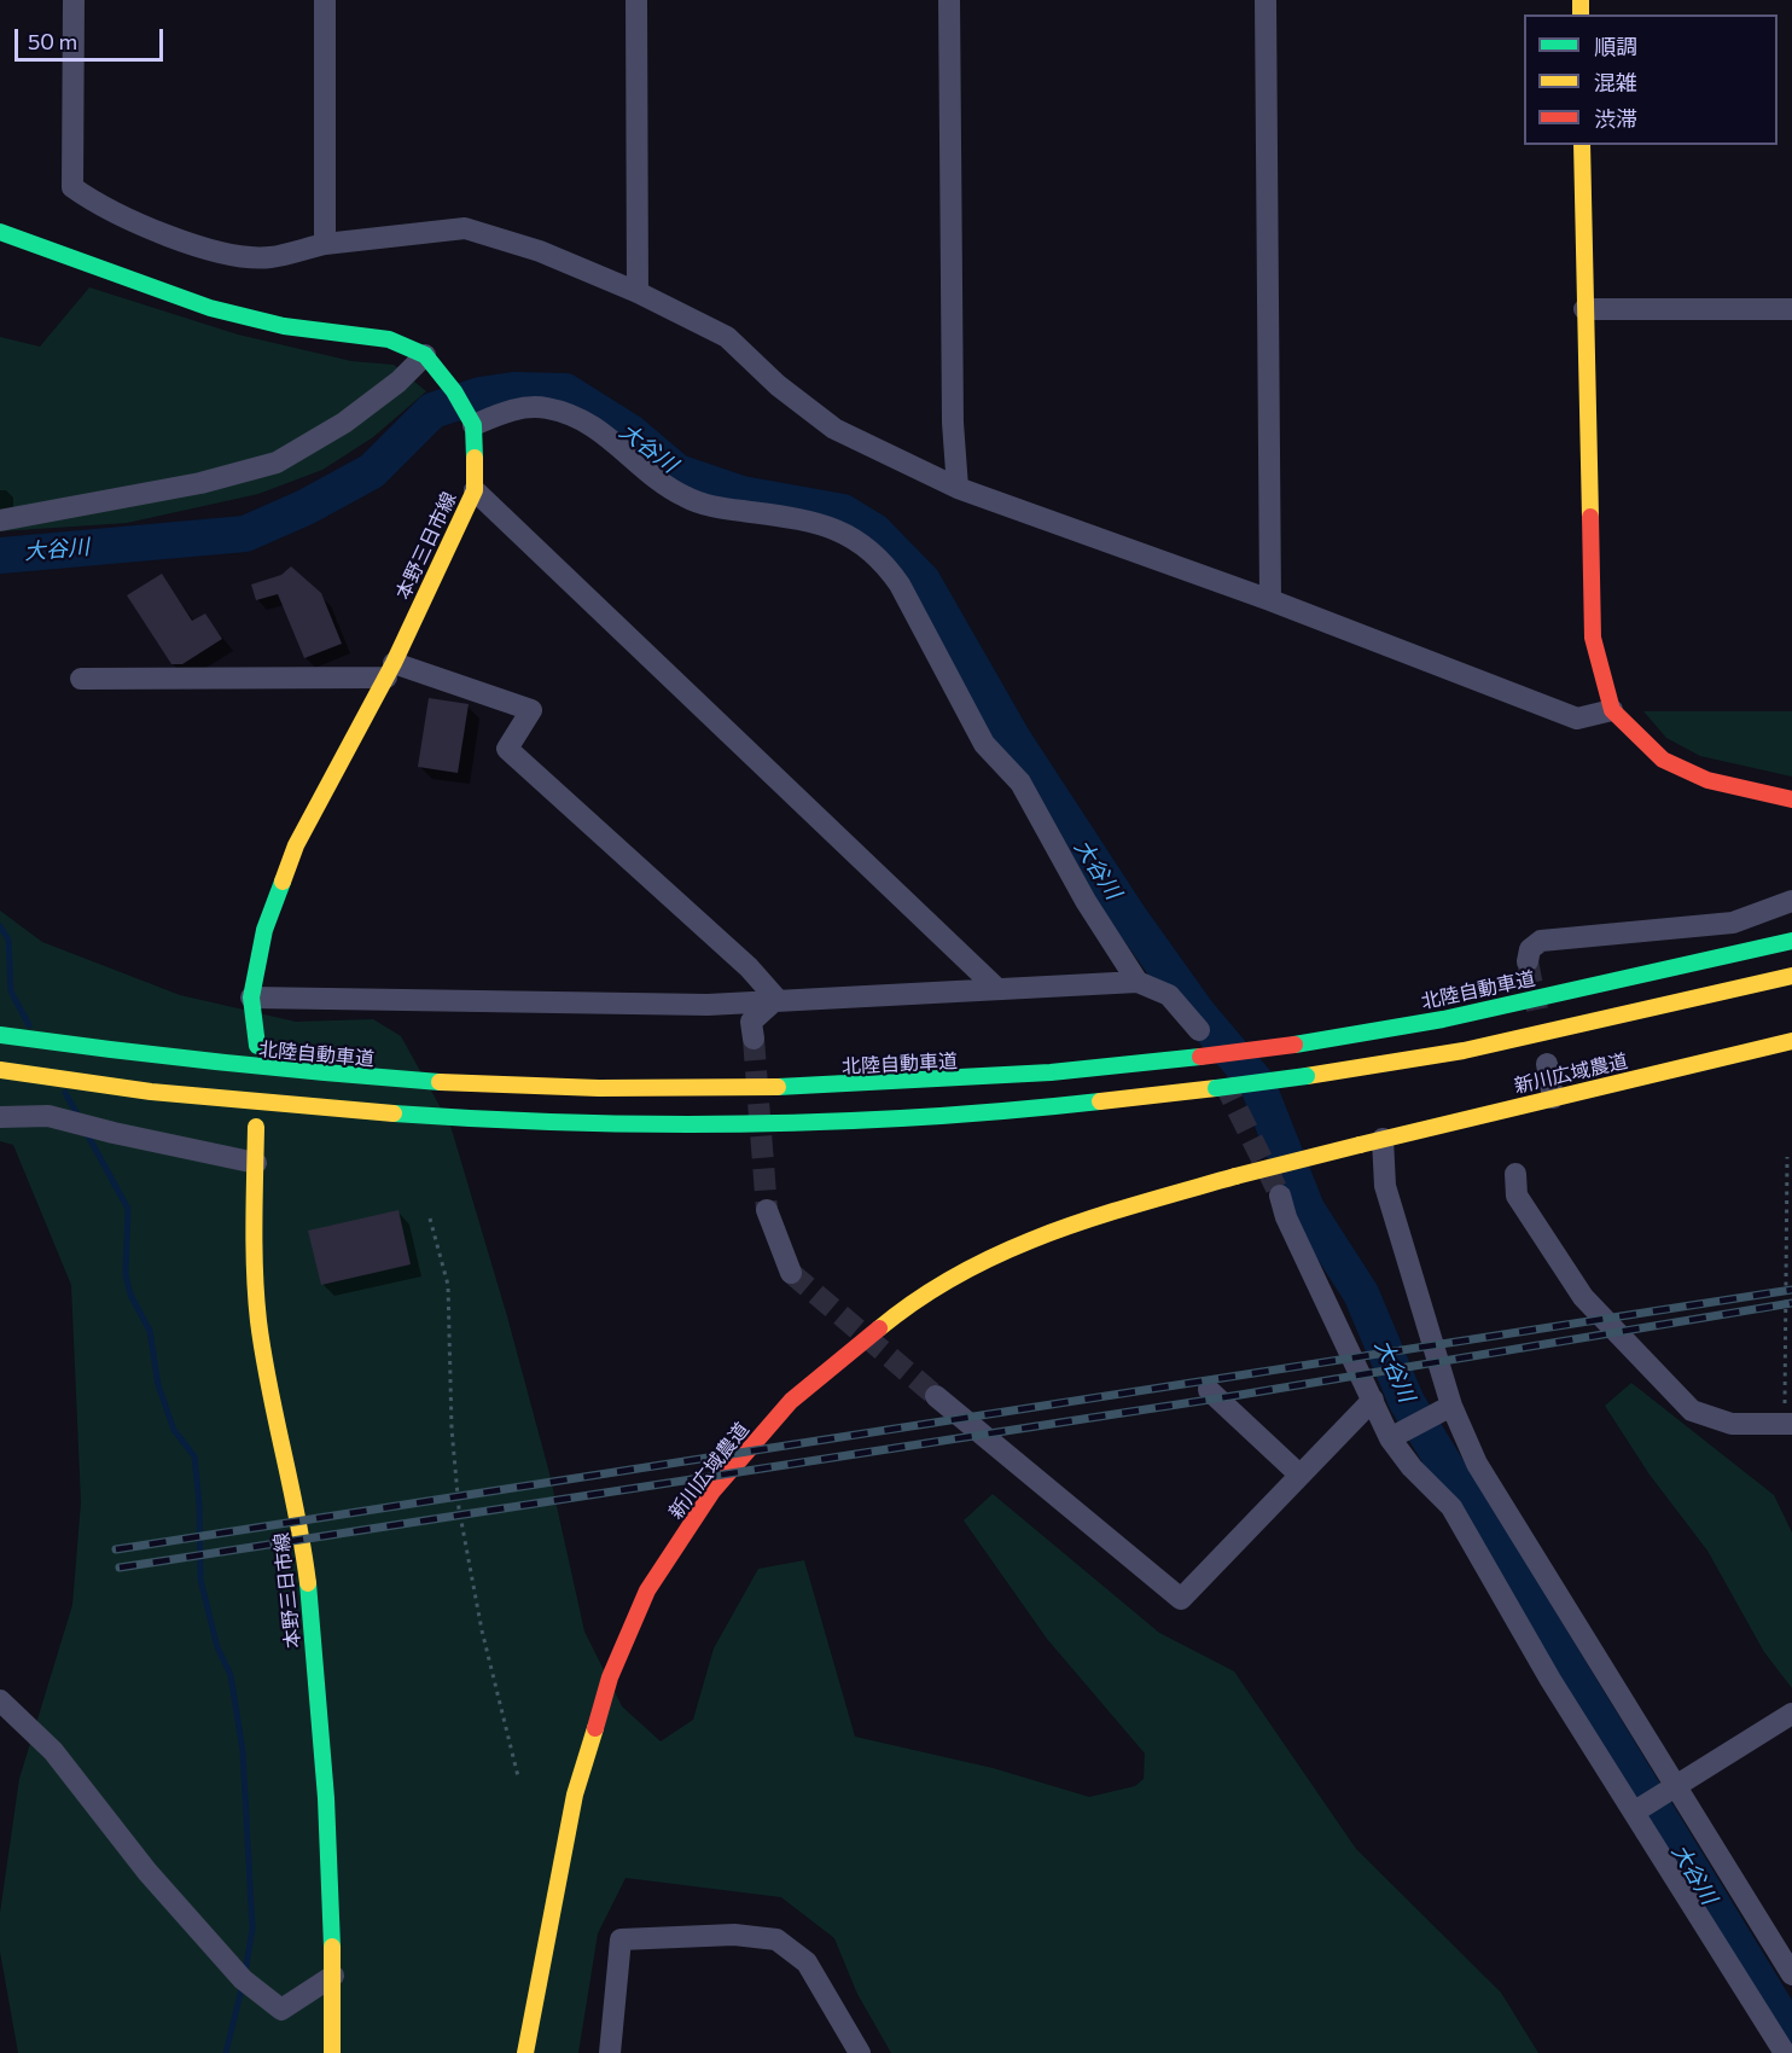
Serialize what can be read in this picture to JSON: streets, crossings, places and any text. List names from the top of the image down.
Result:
{
  "streets": {
    "main road": ["本野三日市線", "北陸自動車道", "新川広域農道"]
  },
  "water": ["大谷川"],
  "legend": ["順調", "混雑", "渋滞"],
  "scale_bar": "50 m"
}
